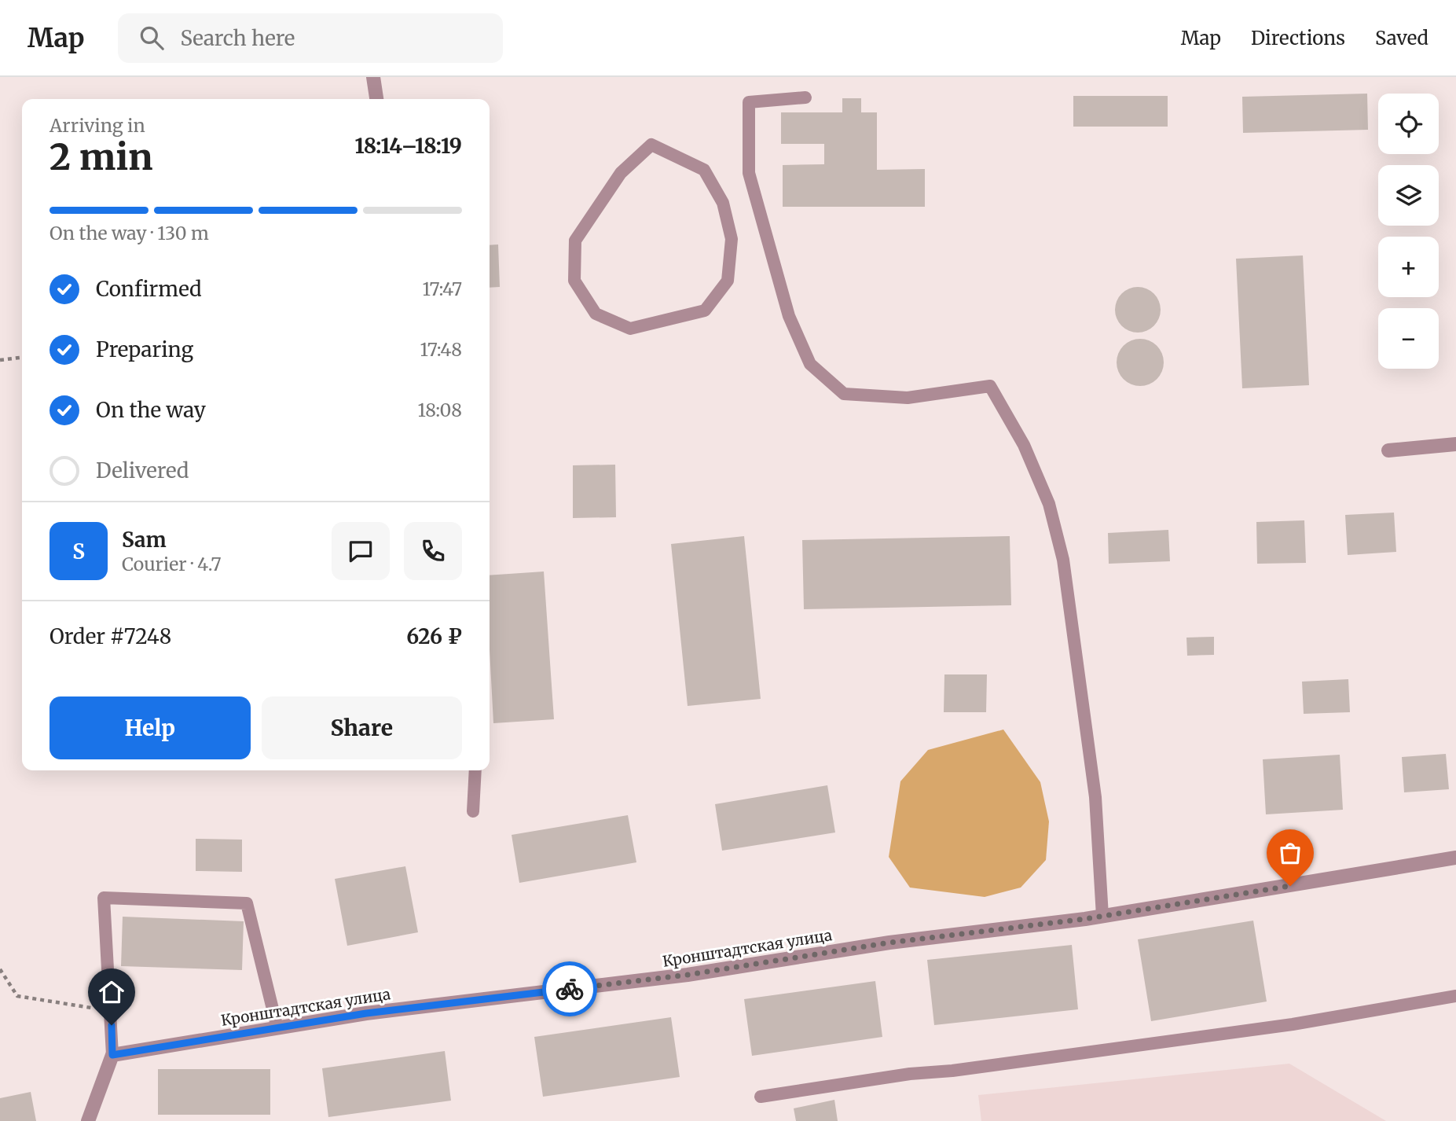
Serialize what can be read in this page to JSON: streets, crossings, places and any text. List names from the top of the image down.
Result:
{
  "streets": {
    "street": ["Кронштадтская улица"]
  },
  "page": {
    "header": "Map",
    "search": "Search here",
    "nav": ["Map", "Directions", "Saved"],
    "map_buttons": ["+", "−"],
    "heading": ["2 min", "Arriving in", "18:14–18:19"],
    "panel": [
      "Sam",
      "Courier · 4.7",
      "Order #7248",
      "626 ₽"
    ],
    "bar": "On the way · 130 m",
    "list": [
      ["Confirmed", "17:47"],
      ["Preparing", "17:48"],
      ["On the way", "18:08"],
      "Delivered"
    ],
    "round": "S",
    "buttons": ["Help", "Share"]
  }
}
